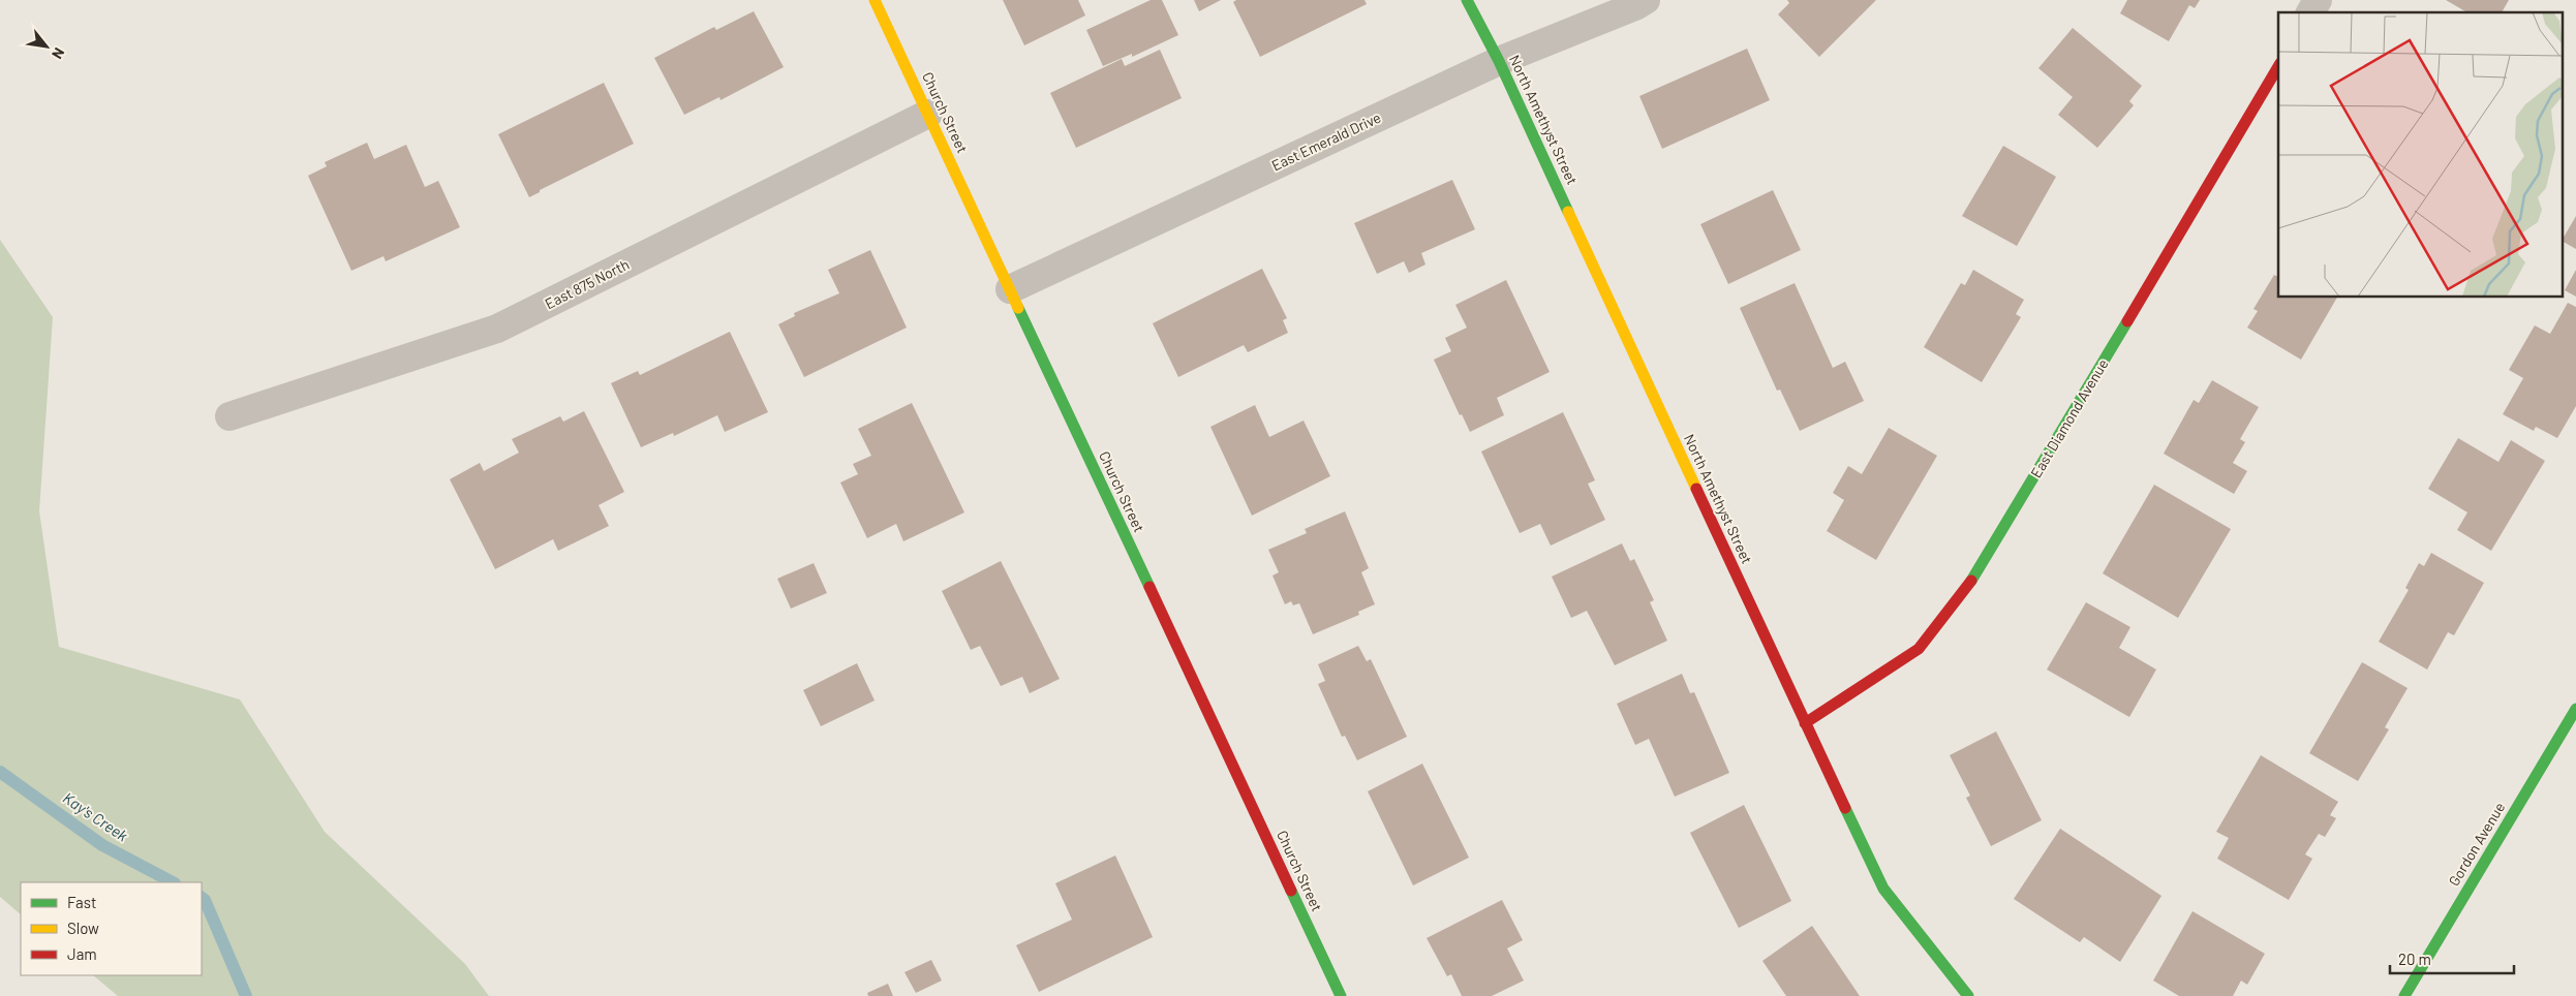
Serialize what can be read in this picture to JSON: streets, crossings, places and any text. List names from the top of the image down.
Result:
{
  "streets": {
    "street": [
      "Church Street",
      "North Amethyst Street",
      "East Emerald Drive",
      "East 875 North",
      "East Diamond Avenue",
      "Gordon Avenue"
    ]
  },
  "crossings": [
    ["Church Street", "East Emerald Drive"],
    ["Church Street", "East 875 North"],
    ["North Amethyst Street", "East Emerald Drive"],
    ["North Amethyst Street", "East Diamond Avenue"]
  ],
  "water": ["Kay's Creek"],
  "legend": ["Fast", "Slow", "Jam"],
  "scale_bar": "20 m",
  "north": "bottom right"
}
